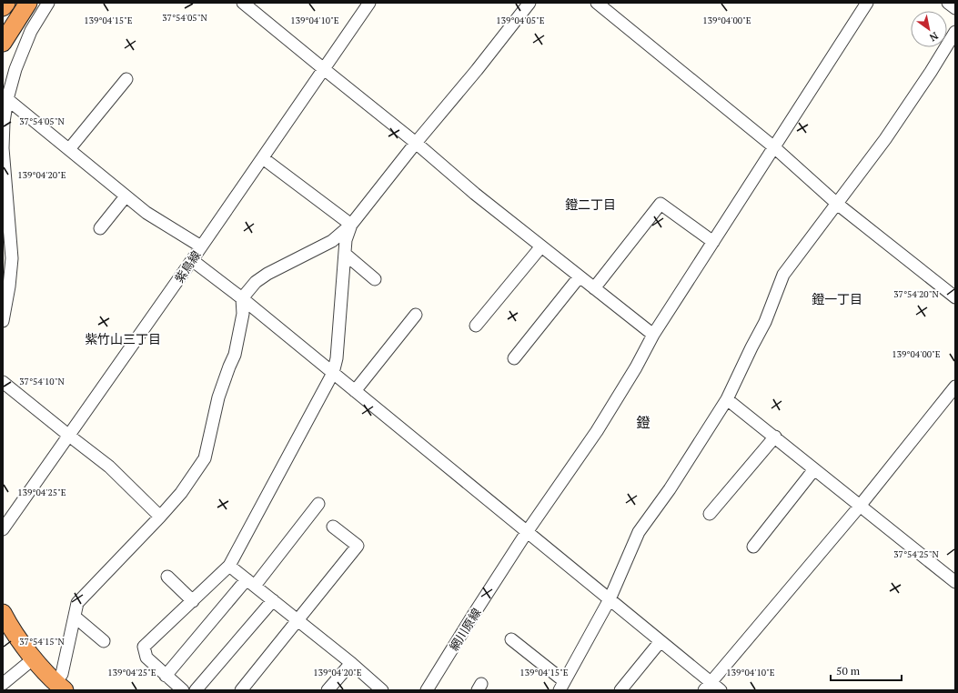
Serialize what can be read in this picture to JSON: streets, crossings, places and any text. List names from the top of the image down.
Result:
{
  "streets": {
    "street": ["紫鳥線", "網川原線"]
  },
  "districts": [
    "鐙二丁目",
    "鐙一丁目",
    "紫竹山三丁目",
    "鐙"
  ],
  "scale_bar": "50 m",
  "north": "bottom right",
  "coordinates": [
    "37°54'05\"N",
    "139°04'15\"E",
    "139°04'10\"E",
    "139°04'05\"E",
    "139°04'00\"E",
    "139°04'20\"E",
    "37°54'20\"N",
    "37°54'10\"N",
    "139°04'25\"E",
    "37°54'25\"N",
    "37°54'15\"N"
  ]
}
